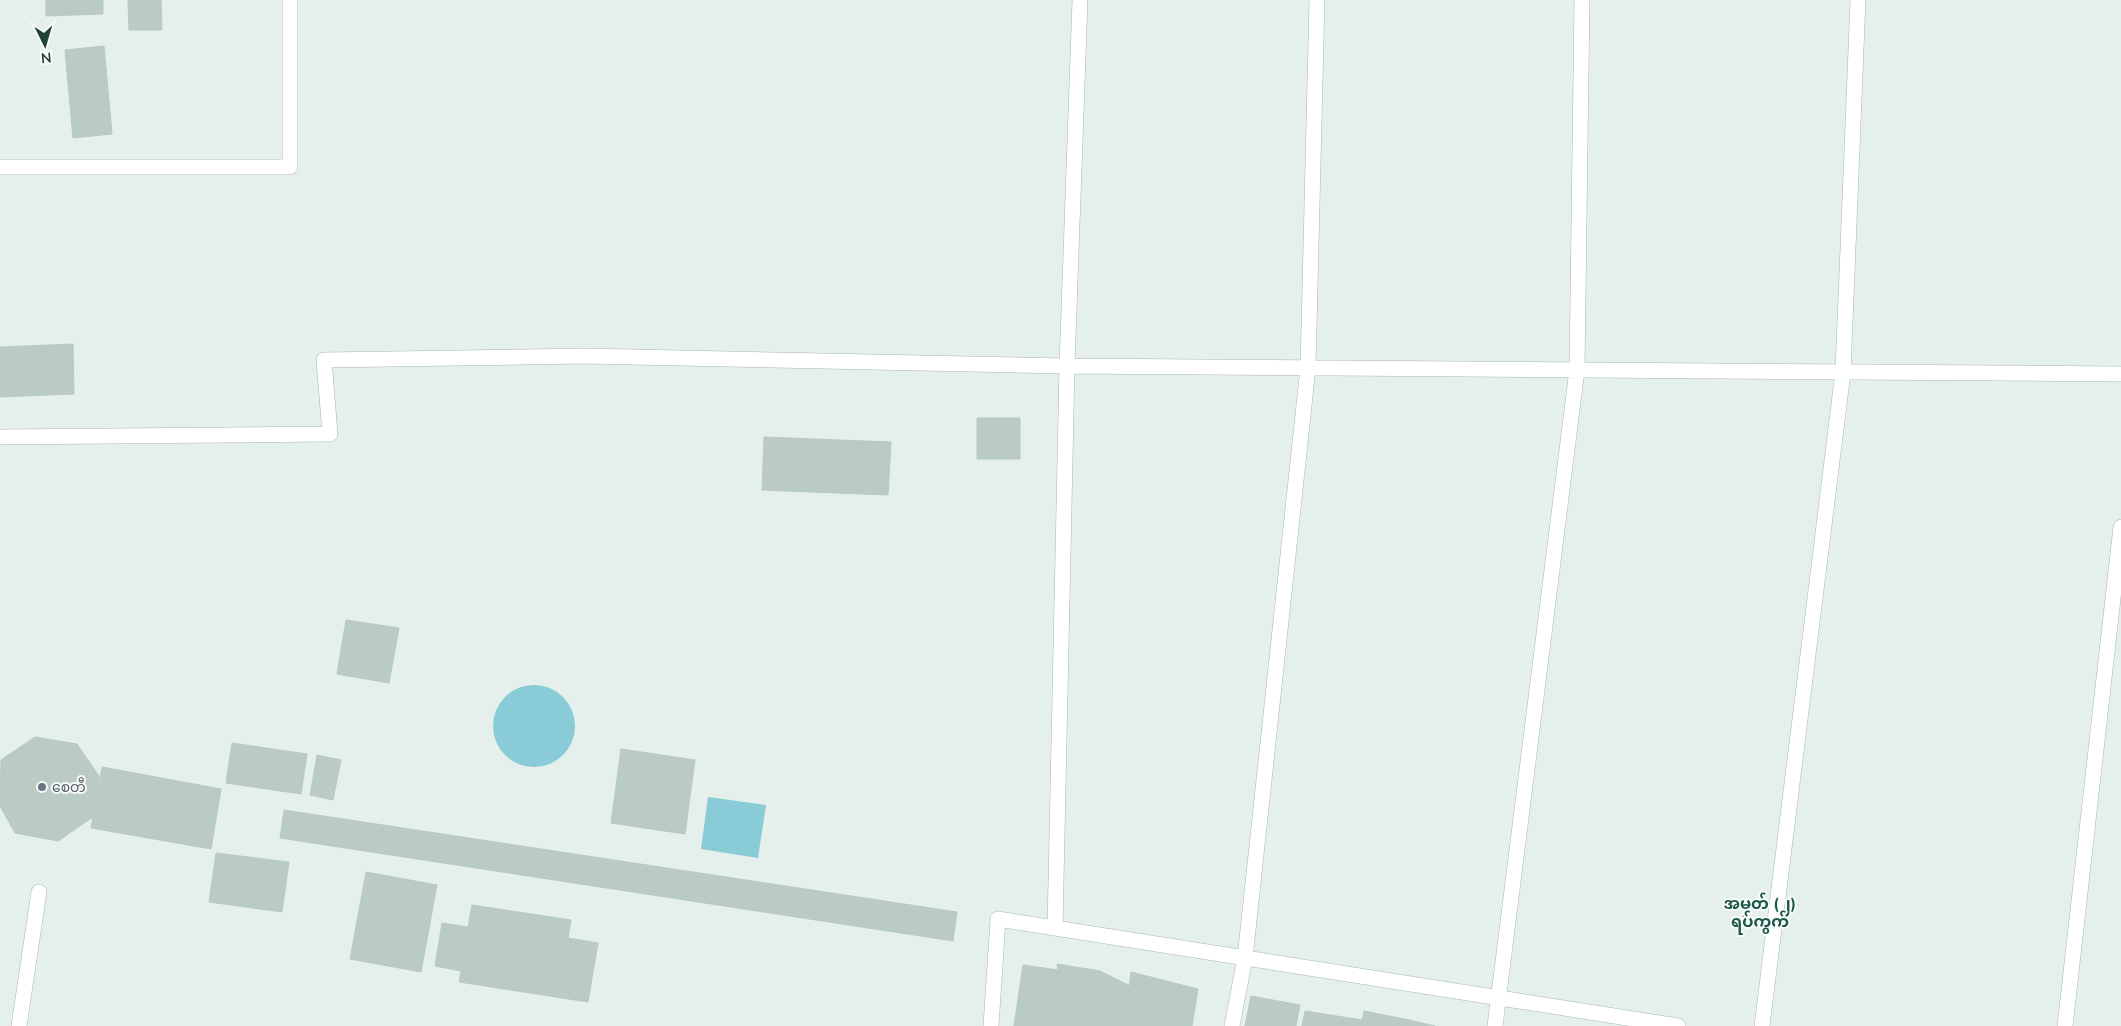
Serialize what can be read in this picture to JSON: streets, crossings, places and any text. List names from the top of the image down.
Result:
{
  "districts": ["အမှတ် (၂) ရပ်ကွက်"],
  "places": ["စေတီ"],
  "north": "bottom"
}
